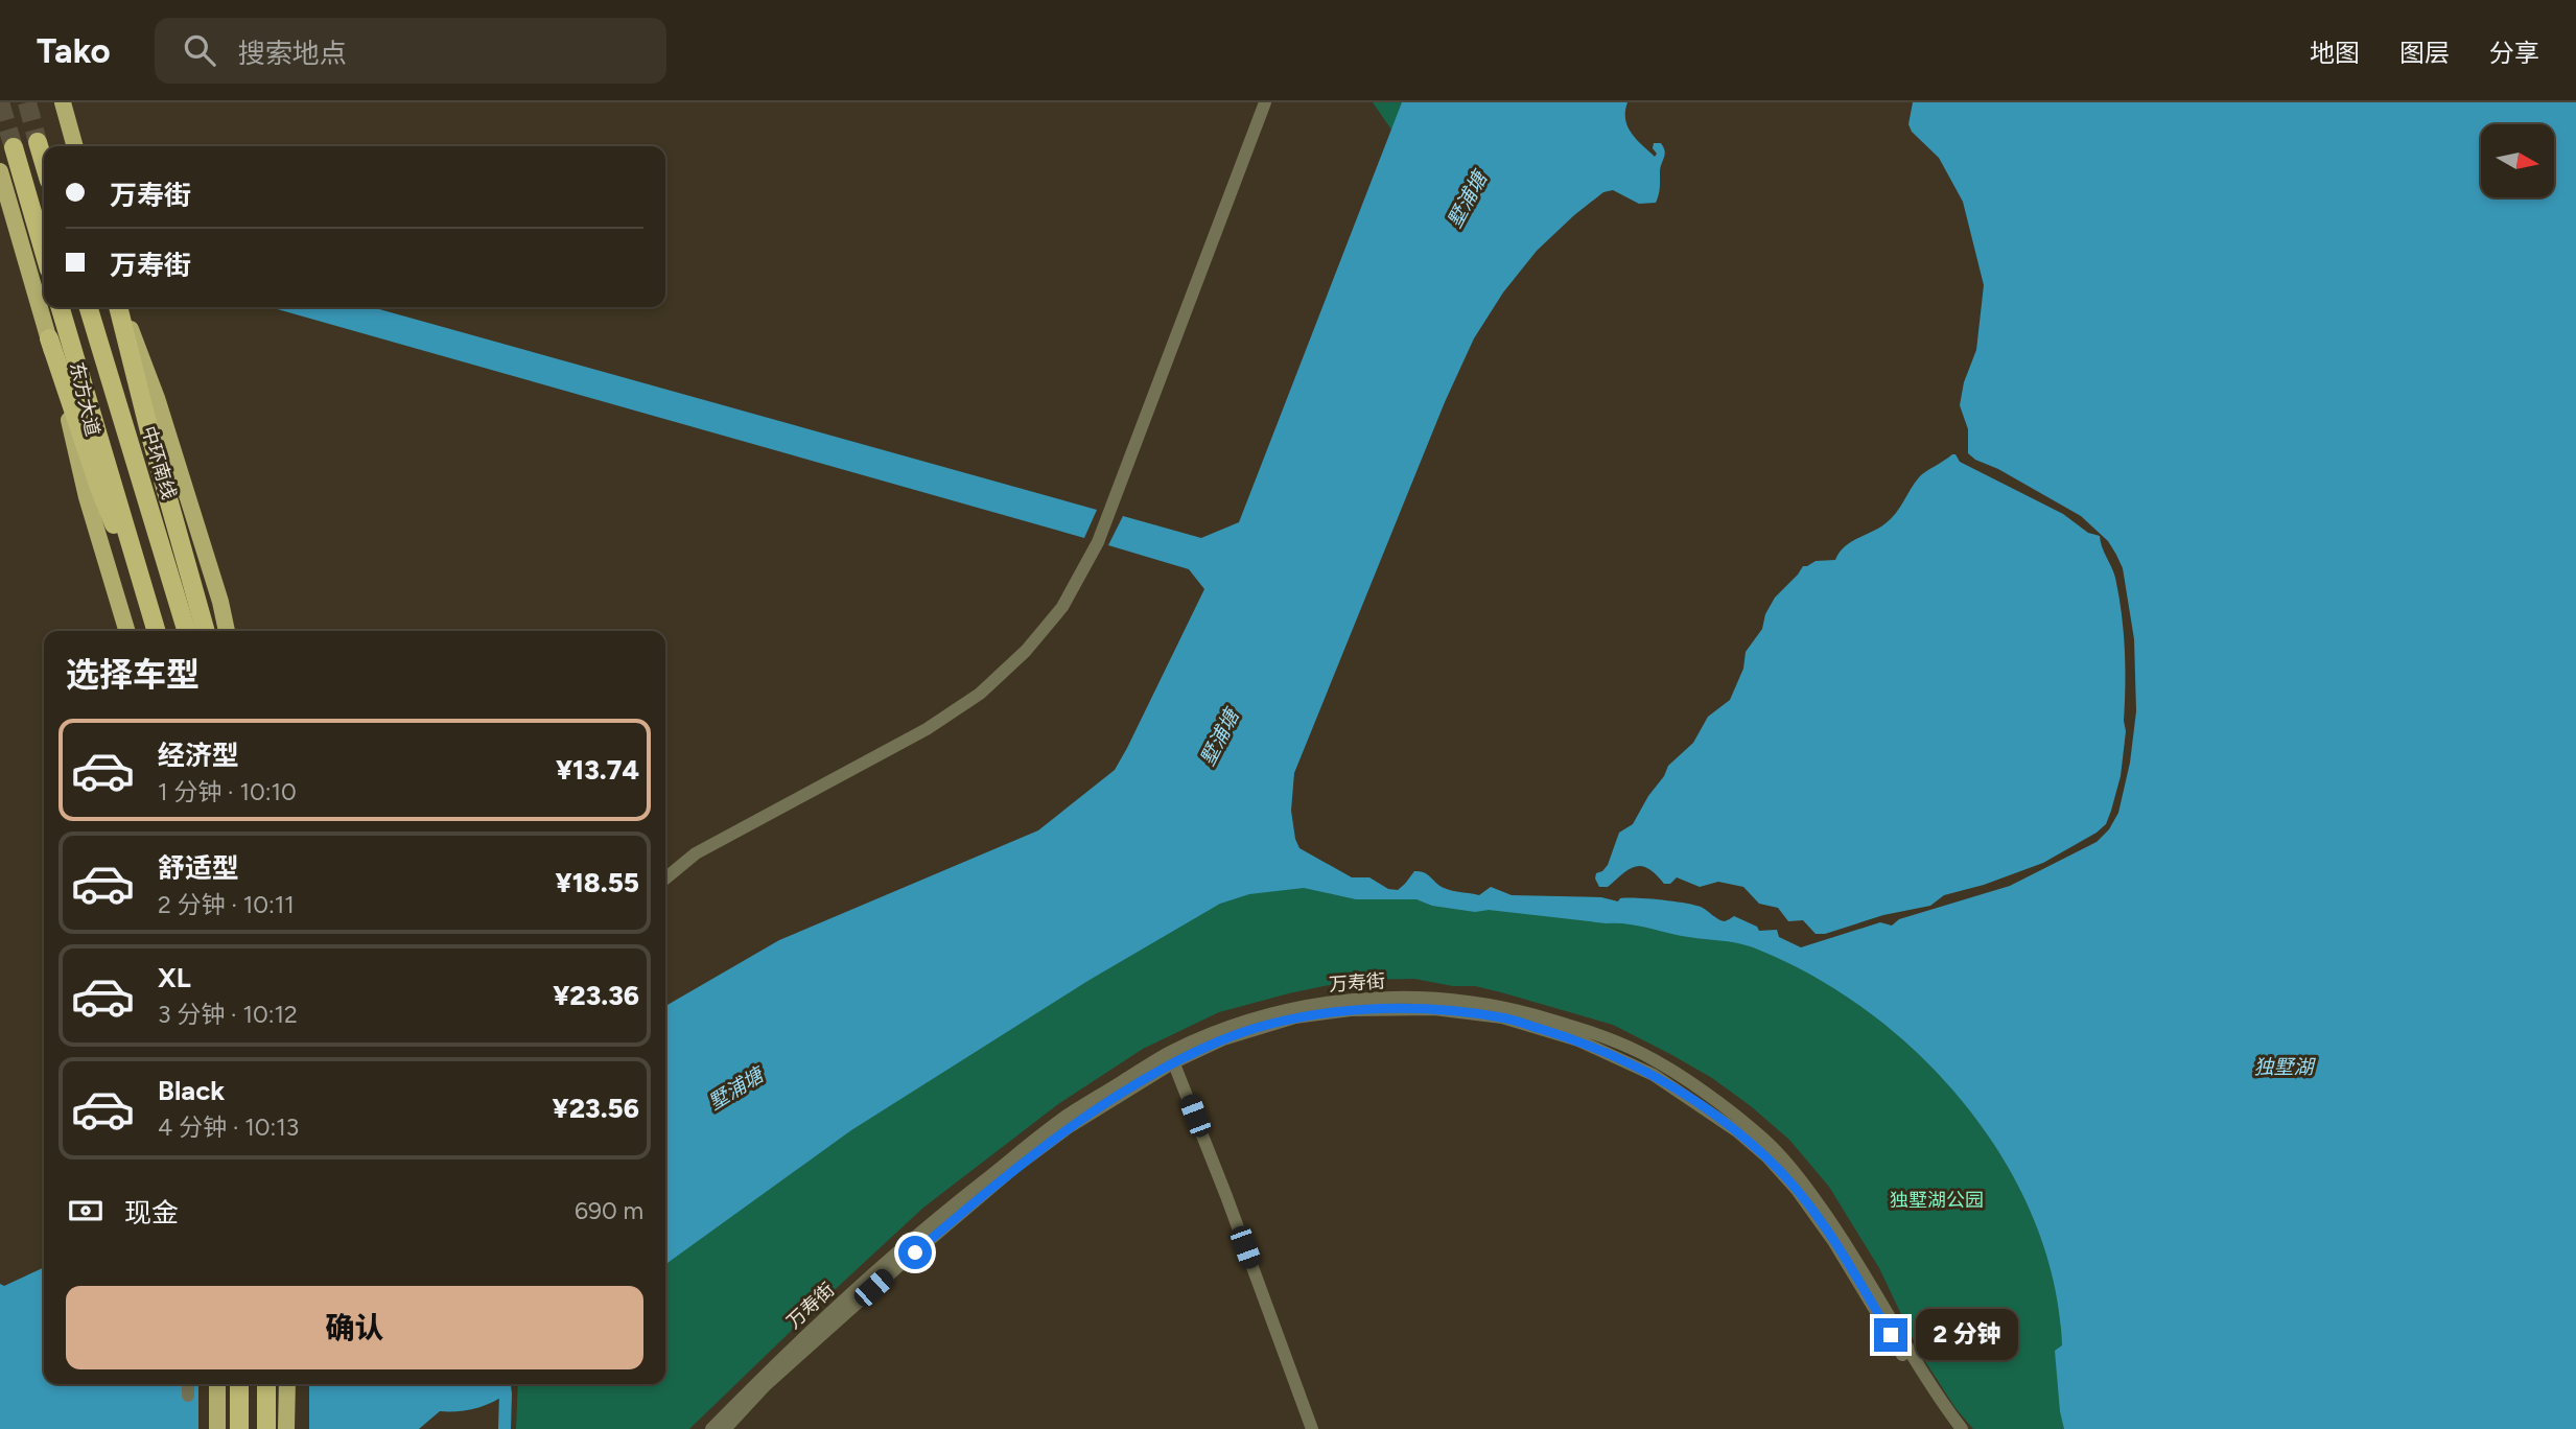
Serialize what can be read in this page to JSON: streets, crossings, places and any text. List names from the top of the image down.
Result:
{
  "streets": {
    "highway": ["中环南线"],
    "main road": ["东方大道"],
    "street": ["万寿街"]
  },
  "water": ["墅浦塘", "独墅湖"],
  "parks": ["独墅湖公园"],
  "north": "right",
  "page": {
    "header": "Tako",
    "search": "搜索地点",
    "nav": ["地图", "图层", "分享"],
    "banner": ["万寿街", "万寿街"],
    "heading": "选择车型",
    "list": [
      {
        "name": "经济型",
        "note": "1 分钟 · 10:10",
        "value": "¥13.74"
      },
      {
        "name": "舒适型",
        "note": "2 分钟 · 10:11",
        "value": "¥18.55"
      },
      {
        "name": "XL",
        "note": "3 分钟 · 10:12",
        "value": "¥23.36"
      },
      {
        "name": "Black",
        "note": "4 分钟 · 10:13",
        "value": "¥23.56"
      }
    ],
    "pay": ["现金", "690 m"],
    "buttons": "确认",
    "bubble": "2 分钟"
  }
}
